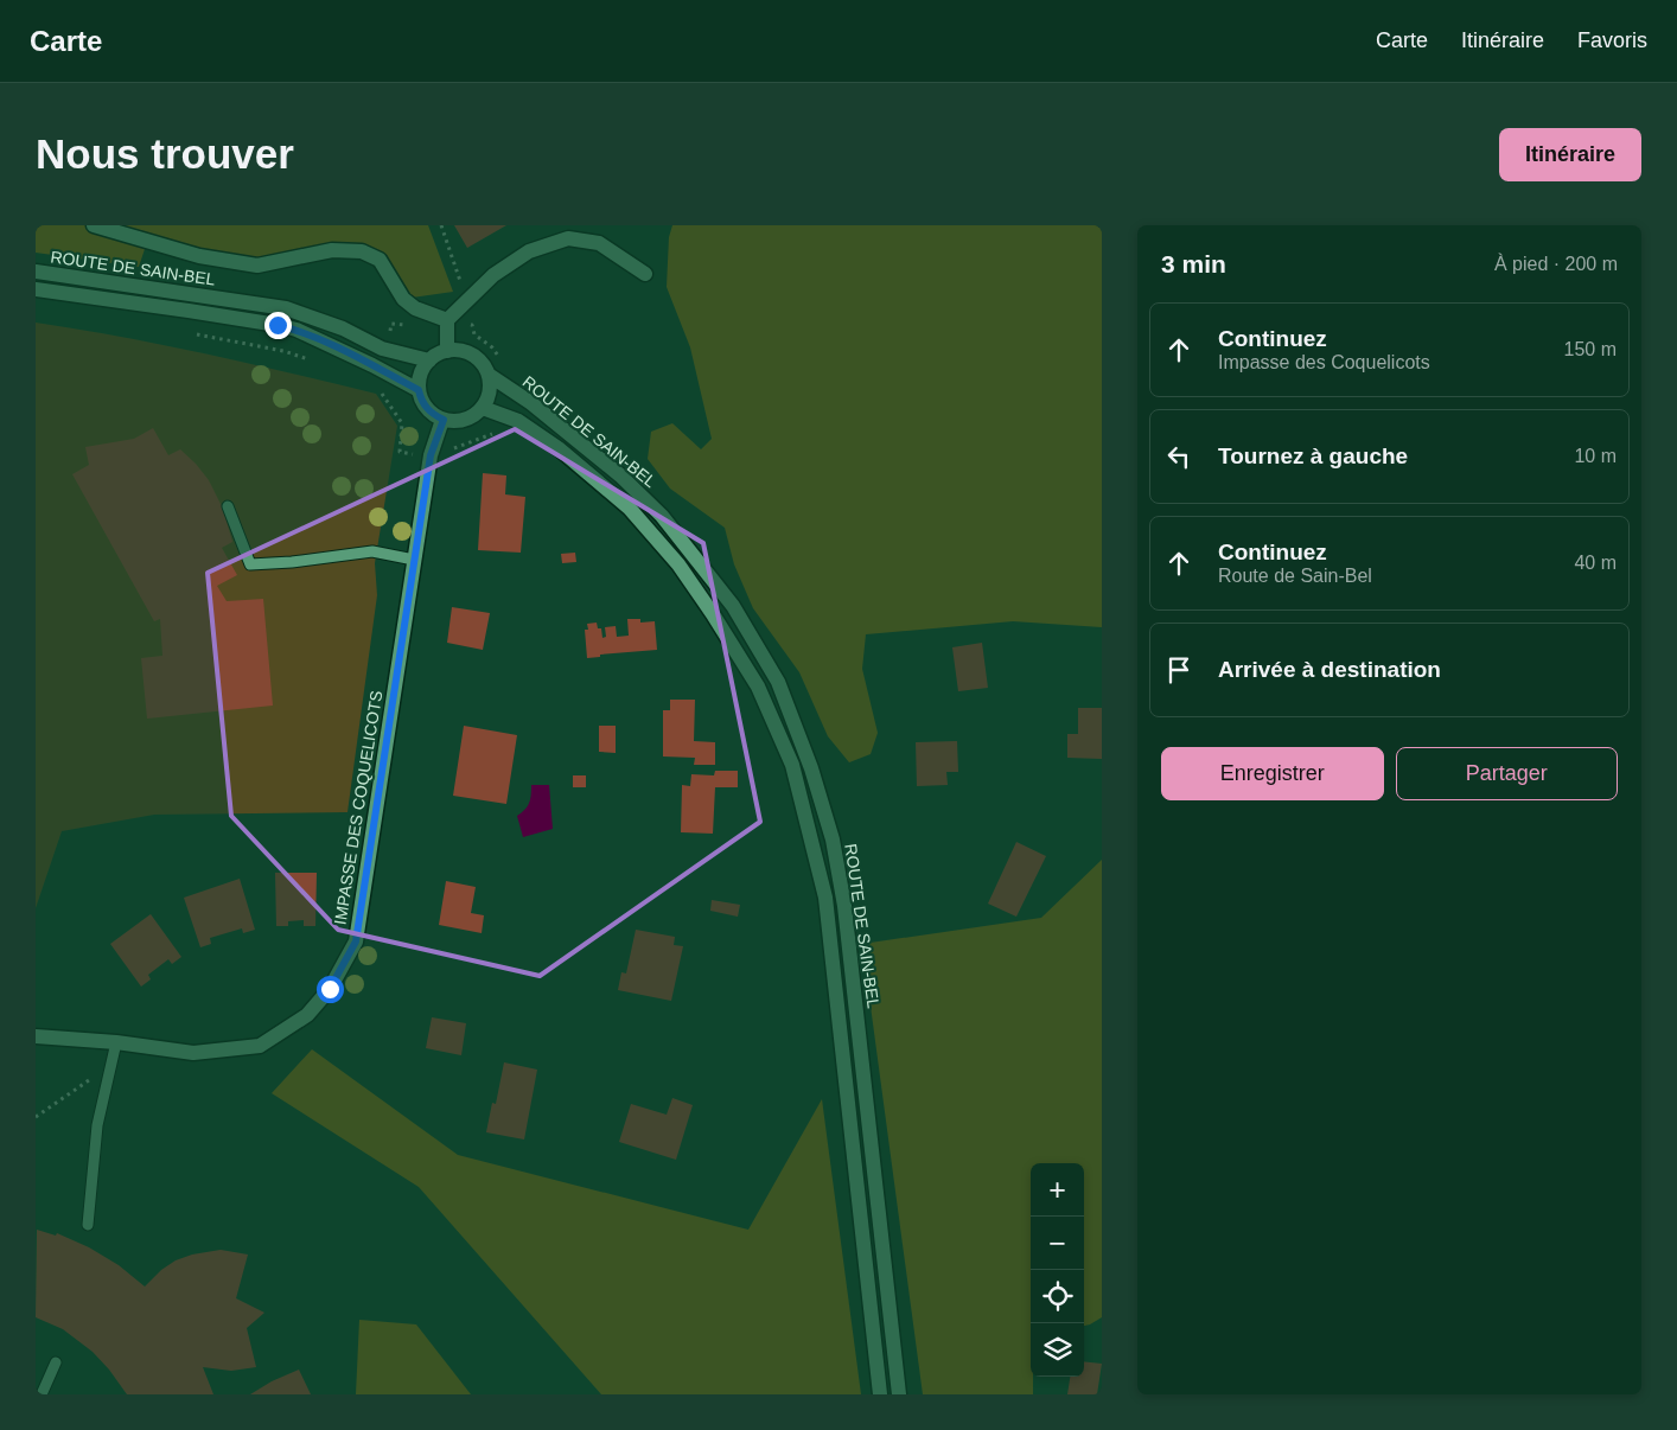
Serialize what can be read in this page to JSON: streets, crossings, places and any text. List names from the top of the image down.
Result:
{
  "streets": {
    "main road": ["ROUTE DE SAIN-BEL", "IMPASSE DES COQUELICOTS"]
  },
  "crossings": [
    ["ROUTE DE SAIN-BEL", "IMPASSE DES COQUELICOTS"]
  ],
  "page": {
    "header": "Carte",
    "nav": ["Carte", "Itinéraire", "Favoris"],
    "buttons": [
      "Itinéraire",
      ["Enregistrer", "Partager"]
    ],
    "title": "Nous trouver",
    "heading": ["3 min", "À pied · 200 m"],
    "list": [
      ["Continuez", "Impasse des Coquelicots", "150 m"],
      ["Tournez à gauche", "10 m"],
      ["Continuez", "Route de Sain-Bel", "40 m"],
      "Arrivée à destination"
    ],
    "map_buttons": ["+", "−"]
  }
}
